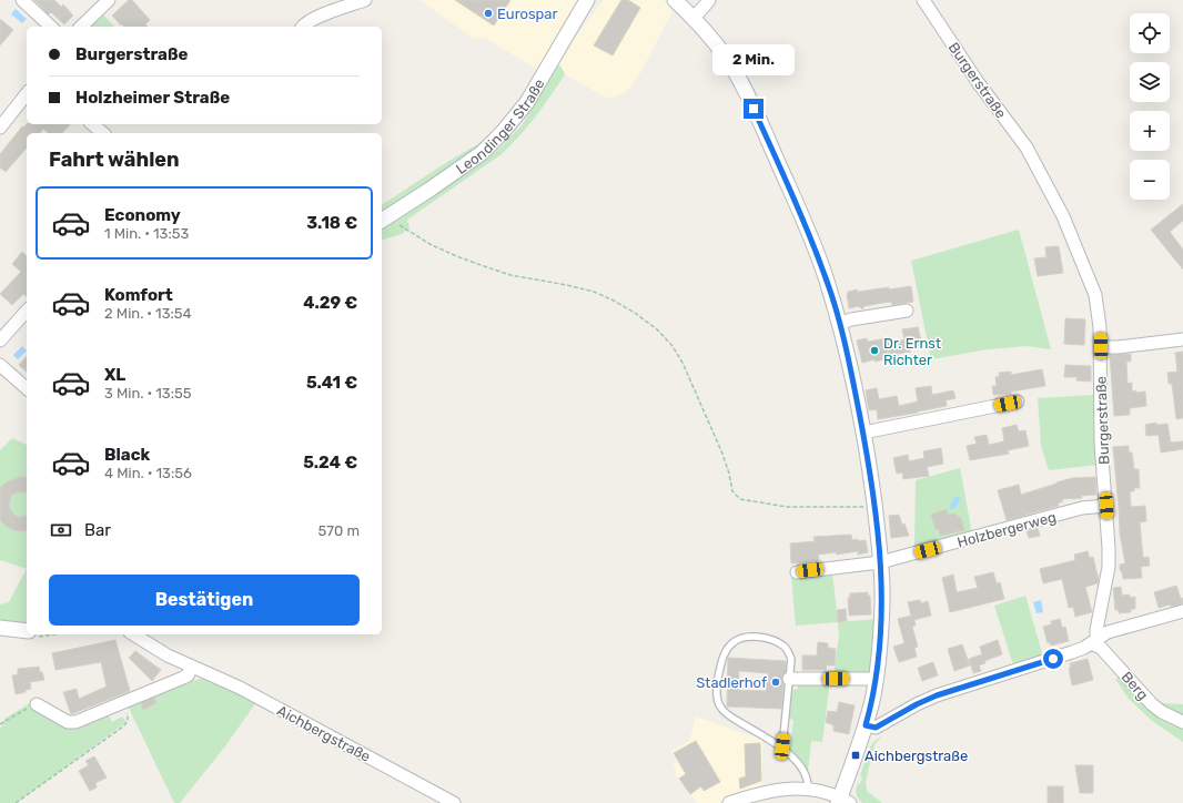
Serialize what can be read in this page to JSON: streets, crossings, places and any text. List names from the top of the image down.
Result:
{
  "streets": {
    "street": [
      "Burgerstraße",
      "Leondinger Straße",
      "Holzbergerweg",
      "Berg",
      "Aichbergstraße"
    ]
  },
  "crossings": [
    ["Burgerstraße", "Holzbergerweg"],
    ["Burgerstraße", "Berg"]
  ],
  "places": {
    "other": ["Eurospar", "Dr. Ernst Richter", "Stadlerhof"],
    "transit": ["Aichbergstraße"]
  },
  "page": {
    "map_buttons": ["+", "−"],
    "banner": ["Burgerstraße", "Holzheimer Straße"],
    "bubble": "2 Min.",
    "heading": "Fahrt wählen",
    "list": [
      {
        "name": "Economy",
        "note": "1 Min. · 13:53",
        "value": "3.18 €"
      },
      {
        "name": "Komfort",
        "note": "2 Min. · 13:54",
        "value": "4.29 €"
      },
      {
        "name": "XL",
        "note": "3 Min. · 13:55",
        "value": "5.41 €"
      },
      {
        "name": "Black",
        "note": "4 Min. · 13:56",
        "value": "5.24 €"
      }
    ],
    "pay": ["Bar", "570 m"],
    "buttons": "Bestätigen"
  }
}
